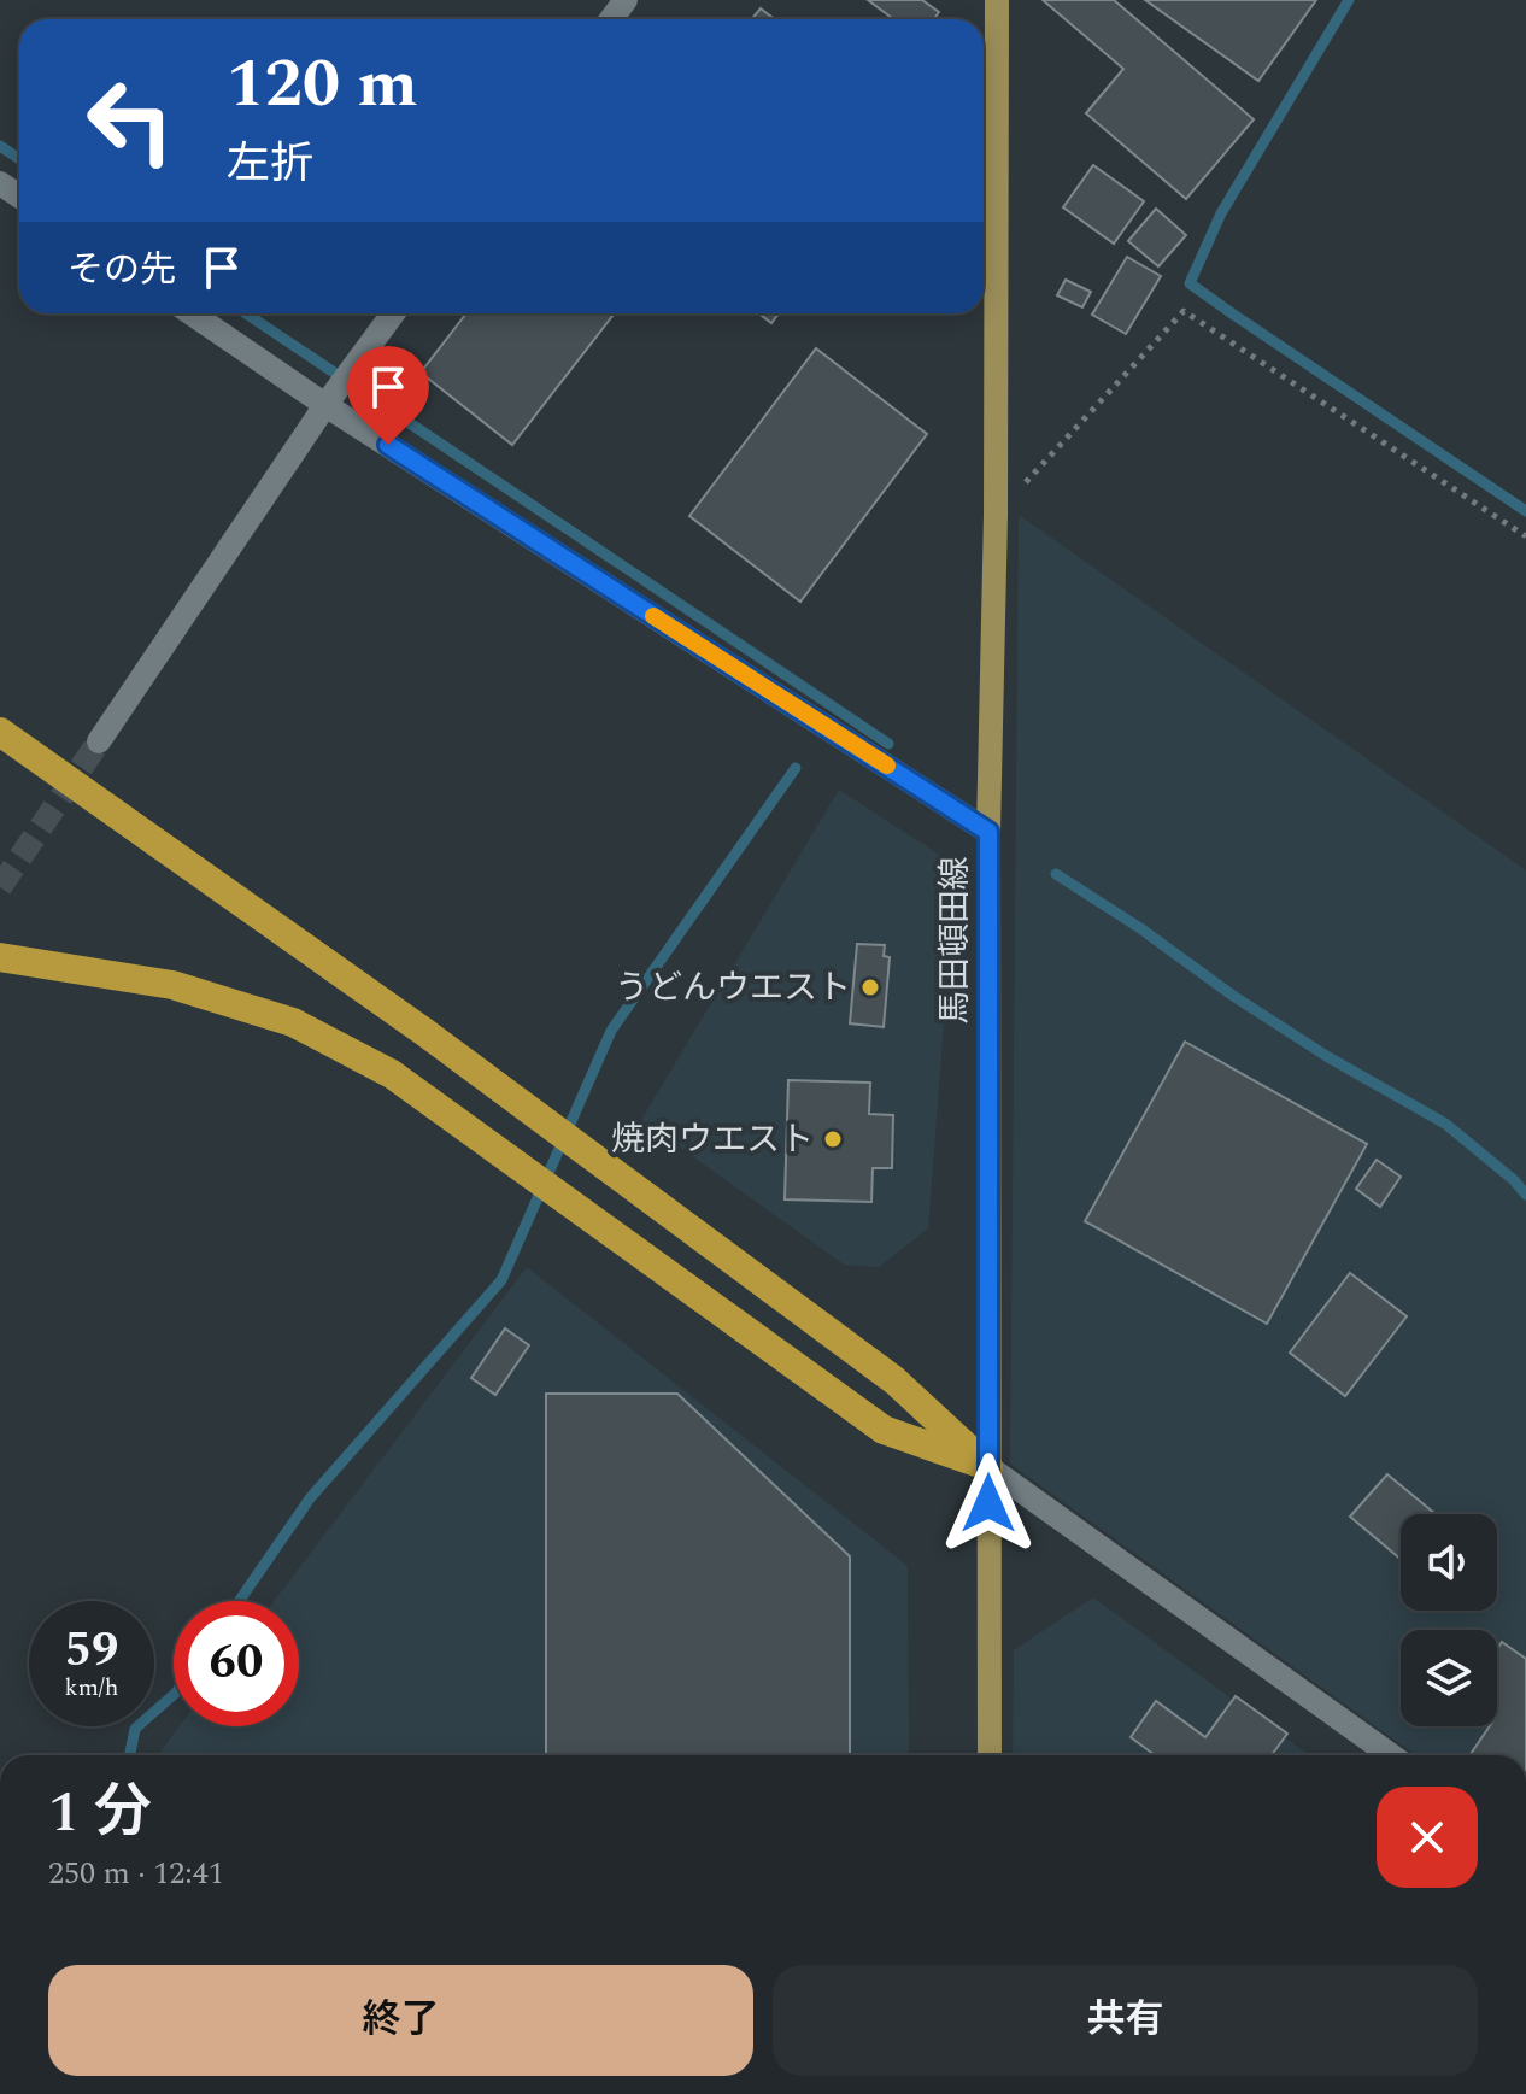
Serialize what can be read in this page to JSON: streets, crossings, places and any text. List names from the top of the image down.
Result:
{
  "streets": {
    "main road": ["馬田頓田線"]
  },
  "places": ["うどんウエスト", "焼肉ウエスト"],
  "page": {
    "turn": ["120 m", "左折"],
    "then": "その先",
    "speed": "59 km/h",
    "limit": "60",
    "heading": ["1 分", "250 m · 12:41"],
    "buttons": ["終了", "共有"]
  }
}
